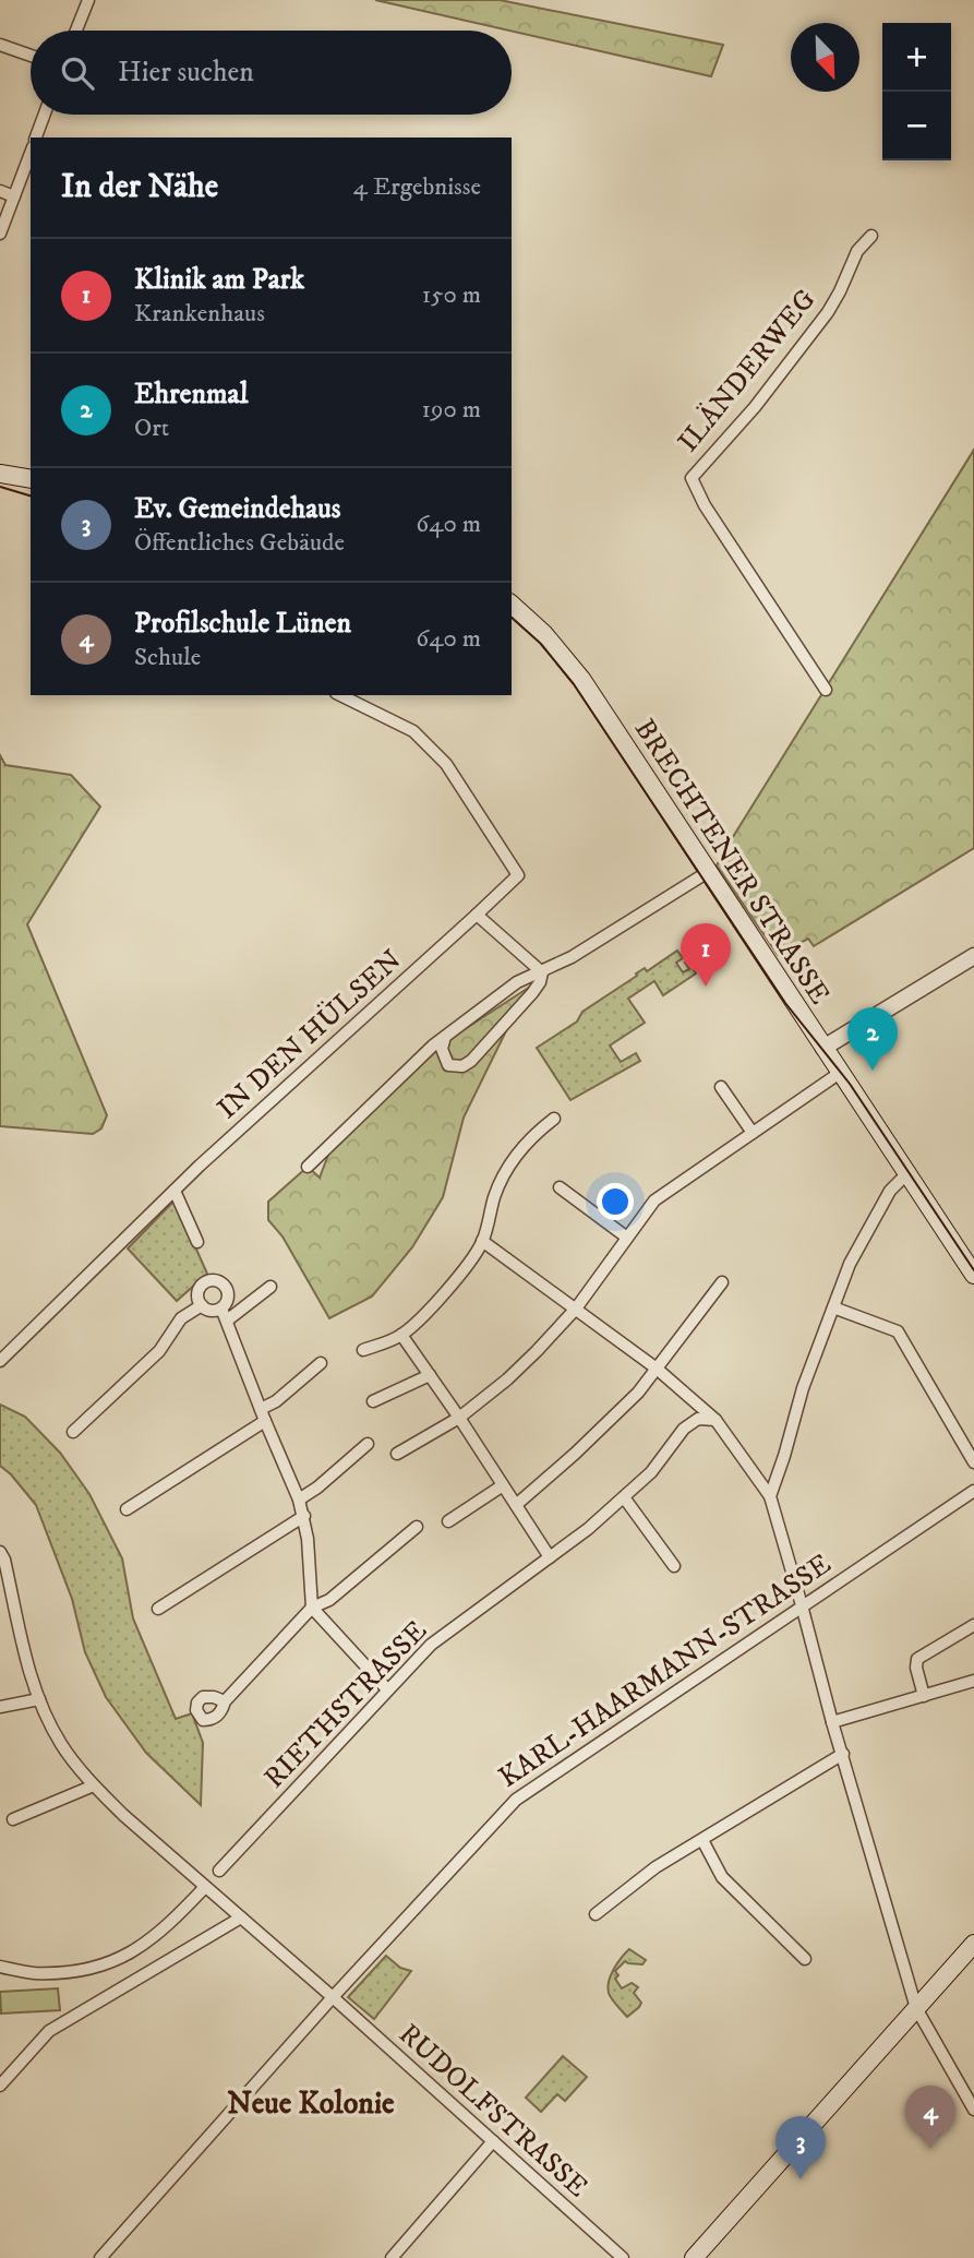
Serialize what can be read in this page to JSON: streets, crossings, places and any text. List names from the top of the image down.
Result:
{
  "streets": {
    "main road": ["BRECHTENER STRASSE"],
    "street": [
      "ILÄNDERWEG",
      "IN DEN HÜLSEN",
      "KARL-HAARMANN-STRASSE",
      "RIETHSTRASSE",
      "RUDOLFSTRASSE"
    ]
  },
  "crossings": [
    ["KARL-HAARMANN-STRASSE", "RUDOLFSTRASSE"]
  ],
  "districts": ["Neue Kolonie"],
  "north": "bottom right",
  "page": {
    "map_buttons": ["+", "−"],
    "search": "Hier suchen",
    "heading": ["In der Nähe", "4 Ergebnisse"],
    "list": [
      {
        "mark": "1",
        "name": "Klinik am Park",
        "note": "Krankenhaus",
        "value": "150 m"
      },
      {
        "mark": "2",
        "name": "Ehrenmal",
        "note": "Ort",
        "value": "190 m"
      },
      {
        "mark": "3",
        "name": "Ev. Gemeindehaus",
        "note": "Öffentliches Gebäude",
        "value": "640 m"
      },
      {
        "mark": "4",
        "name": "Profilschule Lünen",
        "note": "Schule",
        "value": "640 m"
      }
    ],
    "pins": [
      "1",
      "2",
      "4",
      "3"
    ]
  }
}
